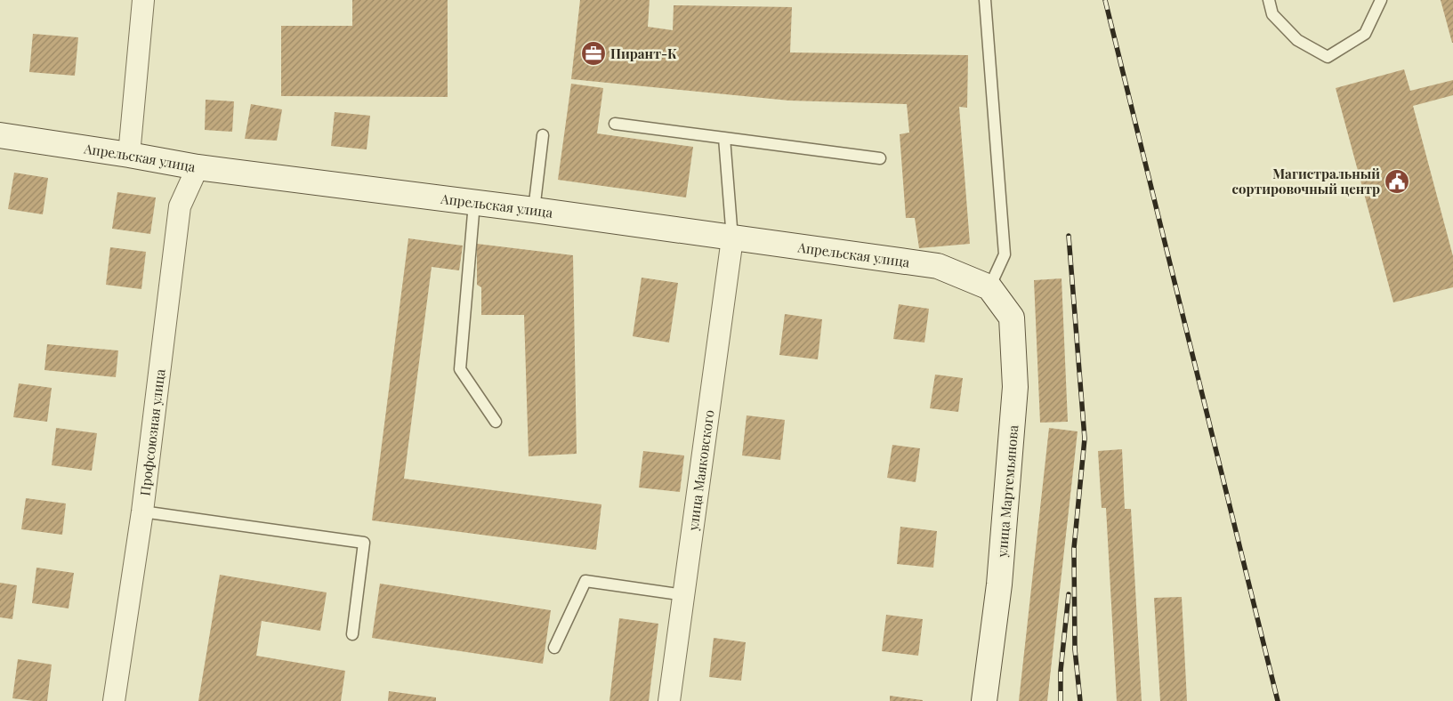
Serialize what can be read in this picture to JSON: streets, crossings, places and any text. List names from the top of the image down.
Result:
{
  "streets": {
    "street": [
      "Апрельская улица",
      "Профсоюзная улица",
      "улица Маяковского",
      "улица Мартемьянова"
    ]
  },
  "crossings": [
    ["Апрельская улица", "Профсоюзная улица"],
    ["Апрельская улица", "улица Маяковского"],
    ["Апрельская улица", "улица Мартемьянова"]
  ],
  "places": {
    "office": ["Пирант-К"],
    "public building": ["Магистральный сортировочный центр"]
  }
}
